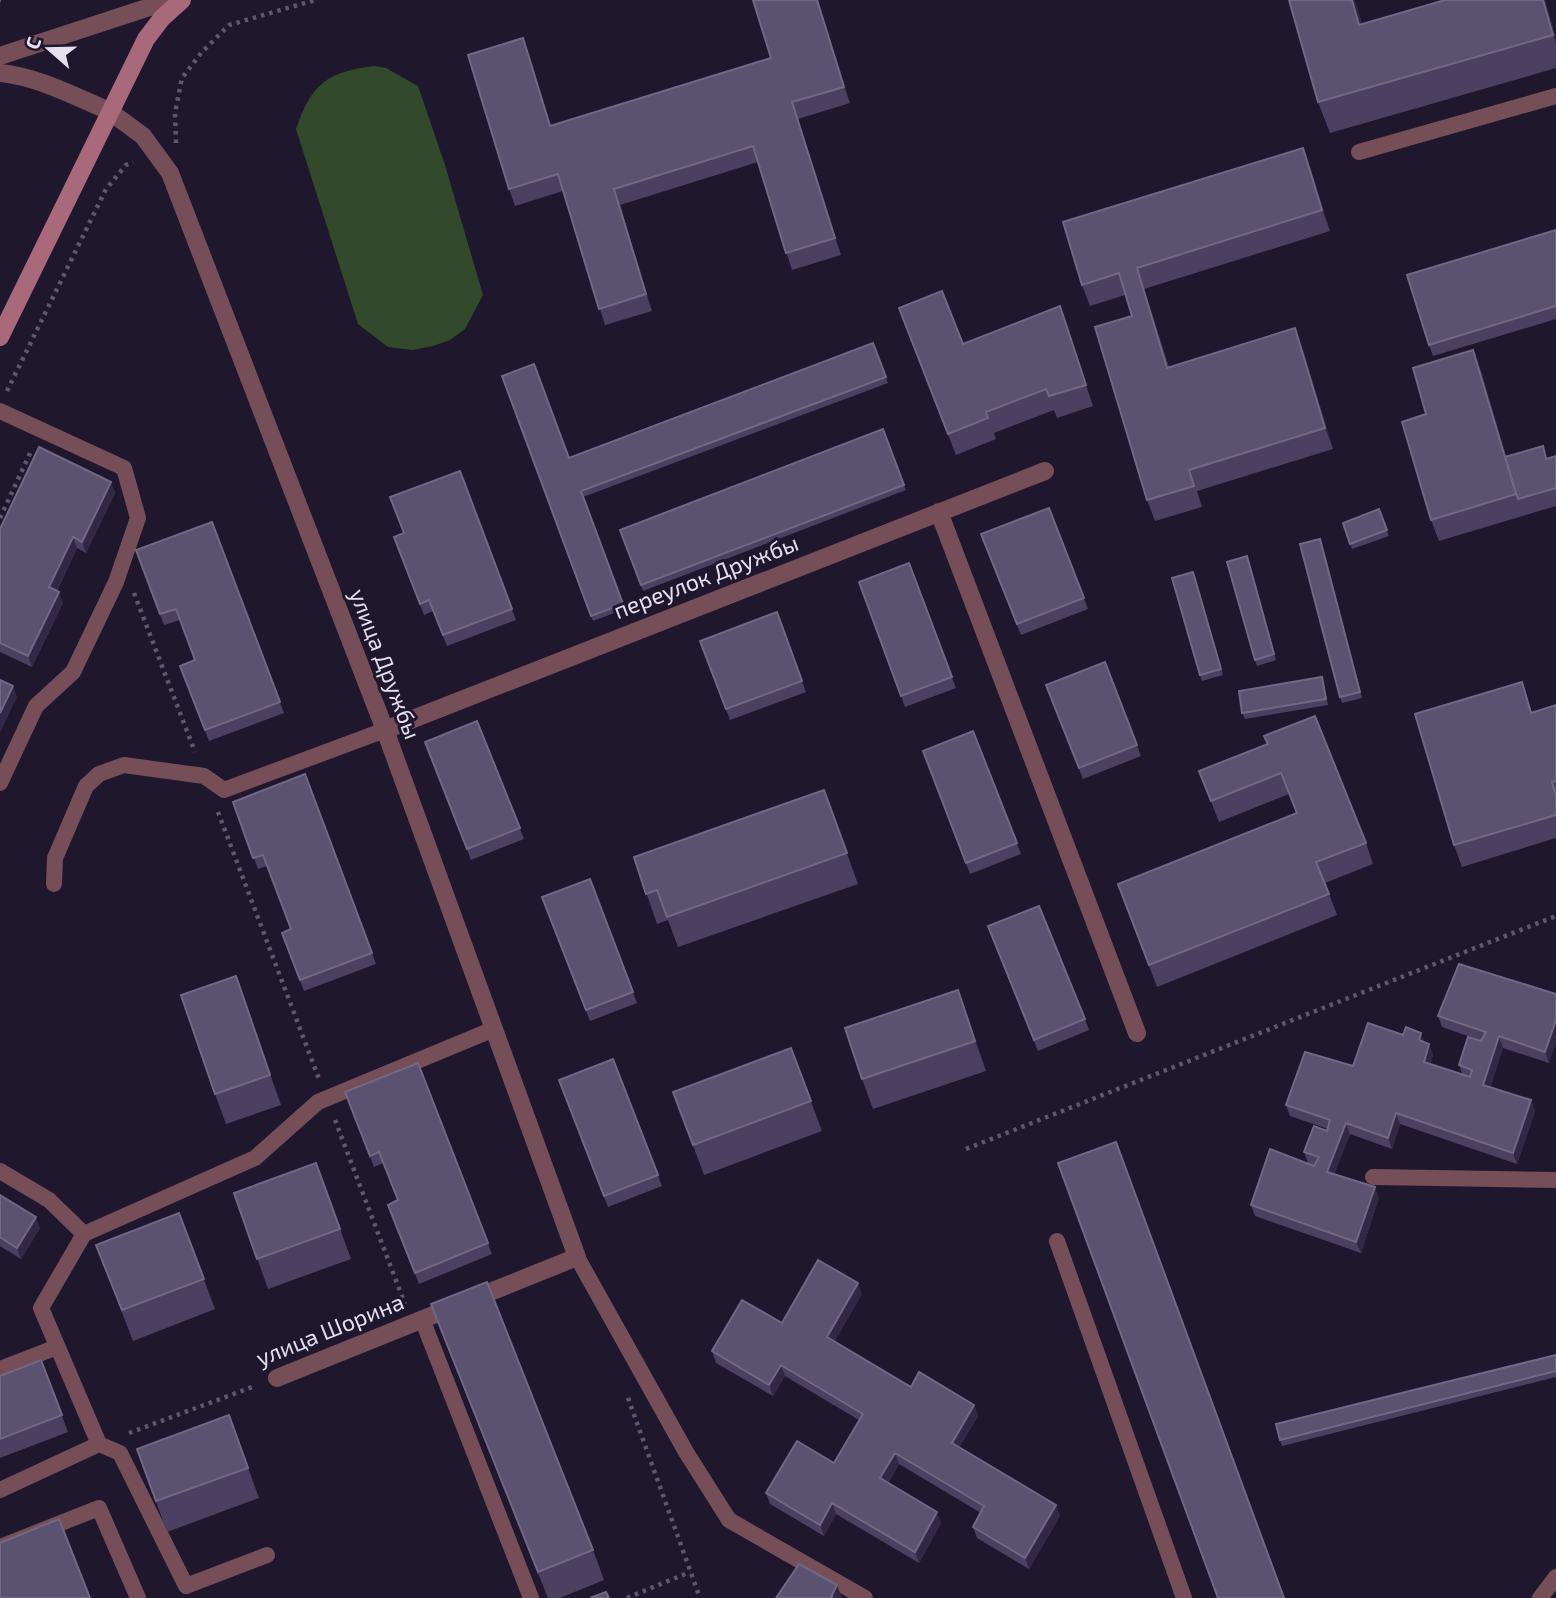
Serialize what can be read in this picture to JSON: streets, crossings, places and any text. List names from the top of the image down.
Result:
{
  "streets": {
    "street": ["переулок Дружбы", "улица Дружбы", "улица Шорина"]
  },
  "crossings": [
    ["переулок Дружбы", "улица Дружбы"],
    ["улица Дружбы", "улица Шорина"]
  ],
  "north": "left"
}
